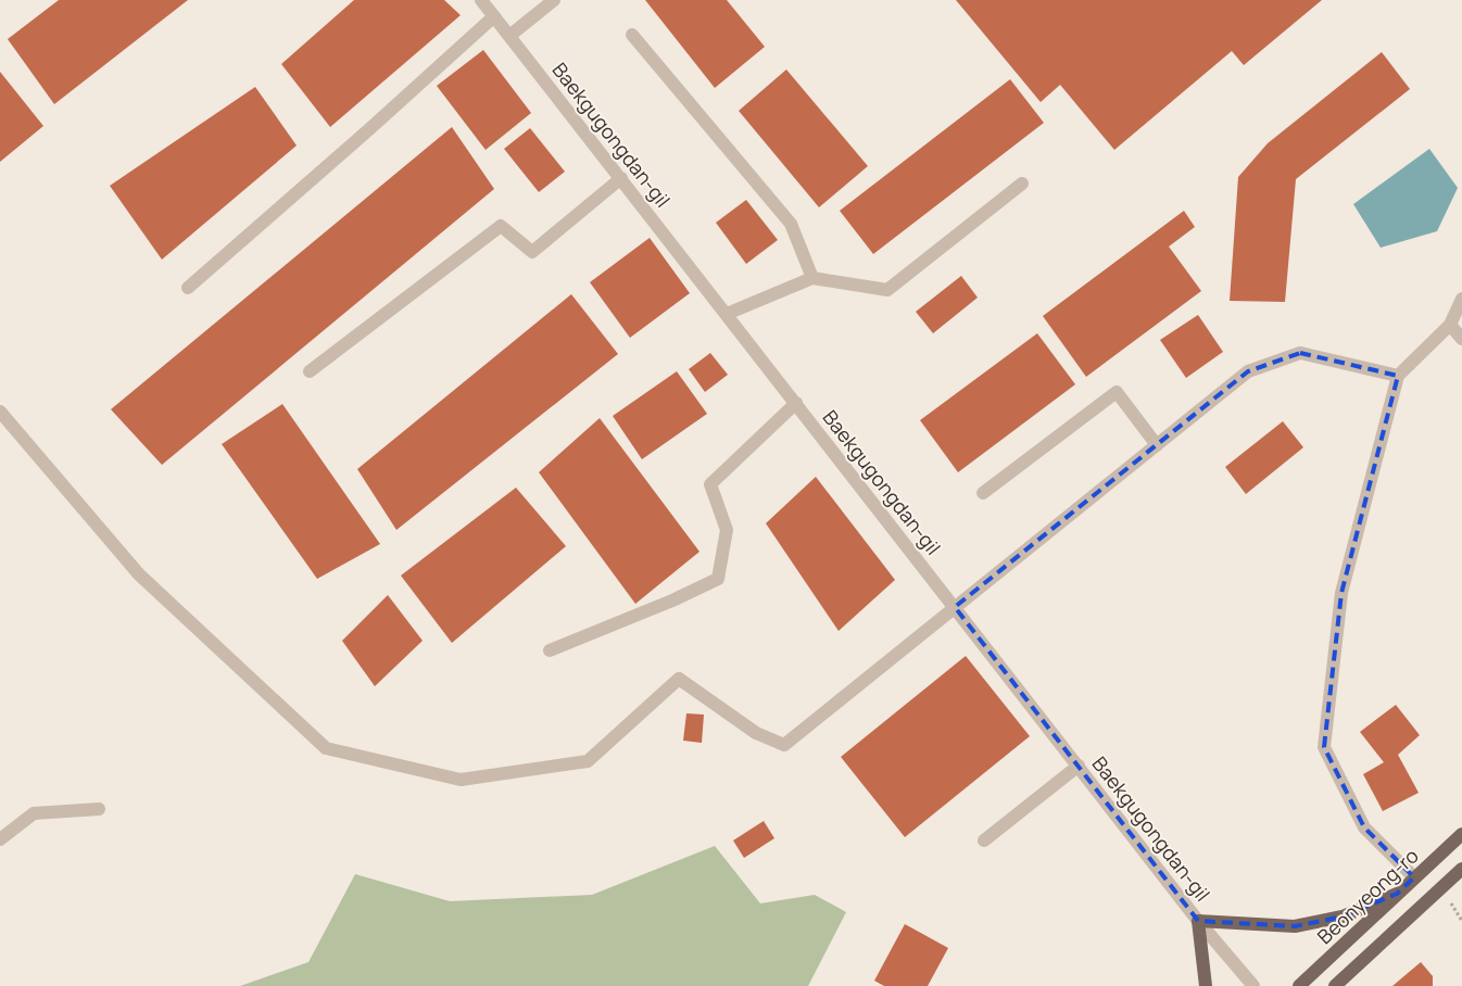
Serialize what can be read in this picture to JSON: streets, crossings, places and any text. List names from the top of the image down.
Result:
{
  "streets": {
    "main road": ["Beonyeong-ro"],
    "street": ["Baekgugongdan-gil"]
  }
}
